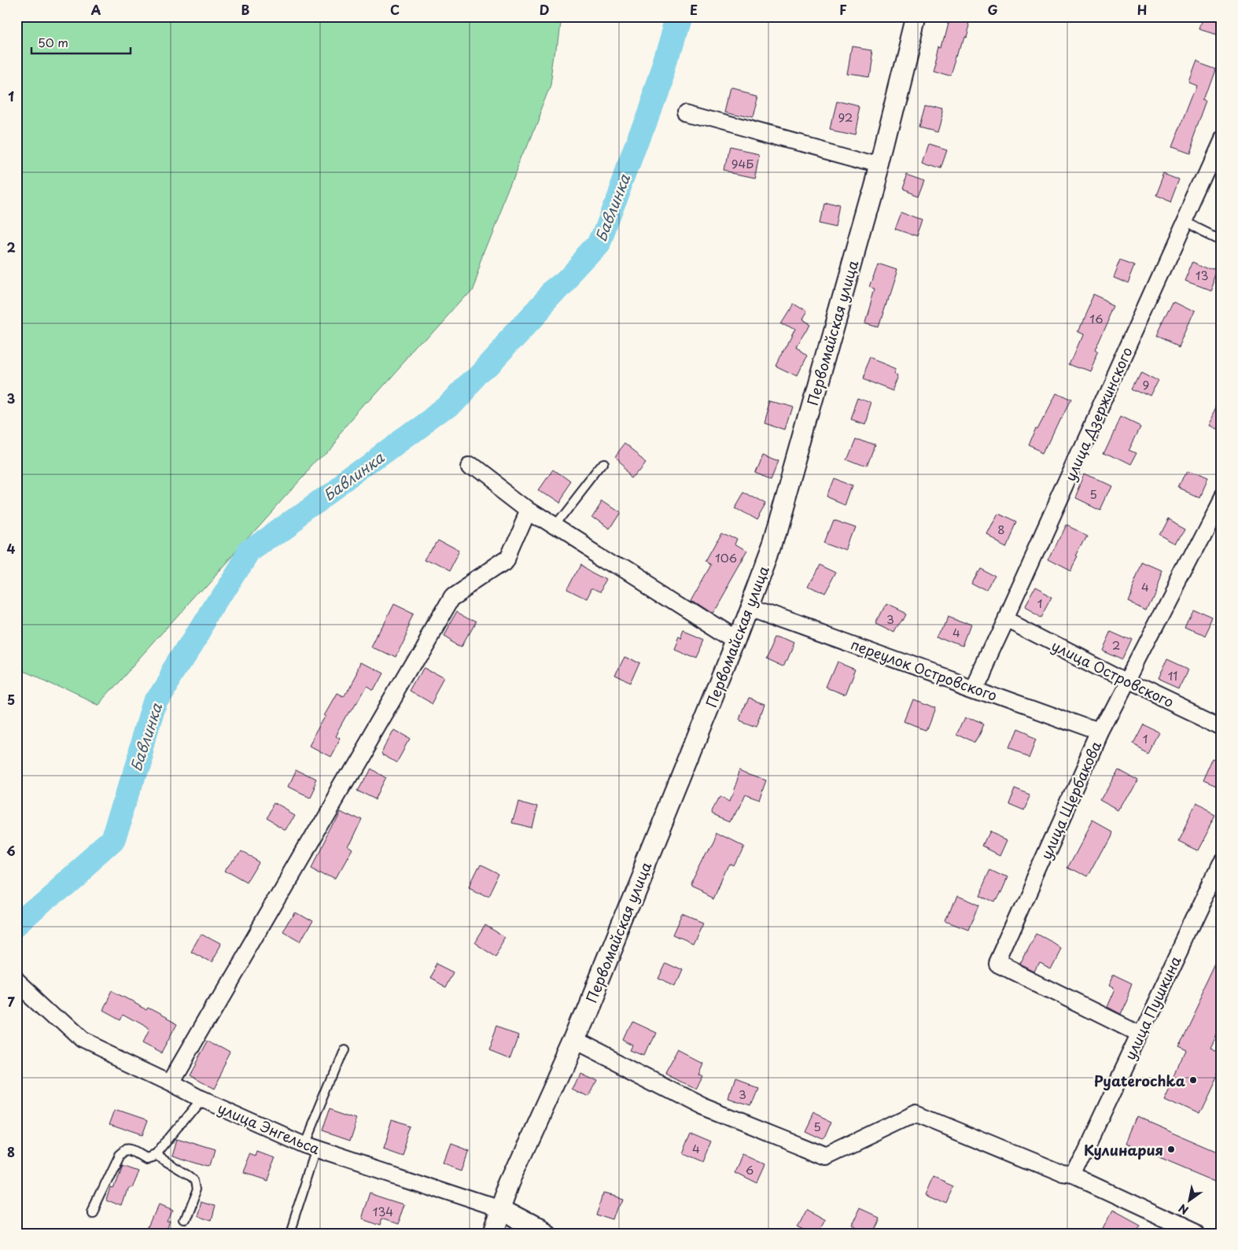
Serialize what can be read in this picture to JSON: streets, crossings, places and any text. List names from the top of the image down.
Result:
{
  "streets": {
    "street": [
      "Первомайская улица",
      "улица Дзержинского",
      "переулок Островского",
      "улица Островского",
      "улица Щербакова",
      "улица Пушкина",
      "улица Энгельса"
    ]
  },
  "crossings": [
    ["Первомайская улица", "переулок Островского"],
    ["Первомайская улица", "улица Энгельса"],
    ["улица Дзержинского", "переулок Островского"],
    ["улица Дзержинского", "улица Островского"],
    ["переулок Островского", "улица Щербакова"],
    ["улица Островского", "улица Щербакова"],
    ["улица Щербакова", "улица Пушкина"]
  ],
  "water": ["Бавлинка"],
  "places": ["Pyaterochka", "Кулинария"],
  "house_numbers": [
    "92",
    "94Б",
    "13",
    "16",
    "9",
    "5",
    "8",
    "106",
    "4",
    "1",
    "3",
    "4",
    "2",
    "11",
    "1",
    "3",
    "5",
    "4",
    "6",
    "134"
  ],
  "scale_bar": "50 m",
  "north": "bottom left",
  "grid": {
    "columns": [
      "A",
      "B",
      "C",
      "D",
      "E",
      "F",
      "G",
      "H"
    ],
    "rows": [
      "1",
      "2",
      "3",
      "4",
      "5",
      "6",
      "7",
      "8"
    ]
  }
}
